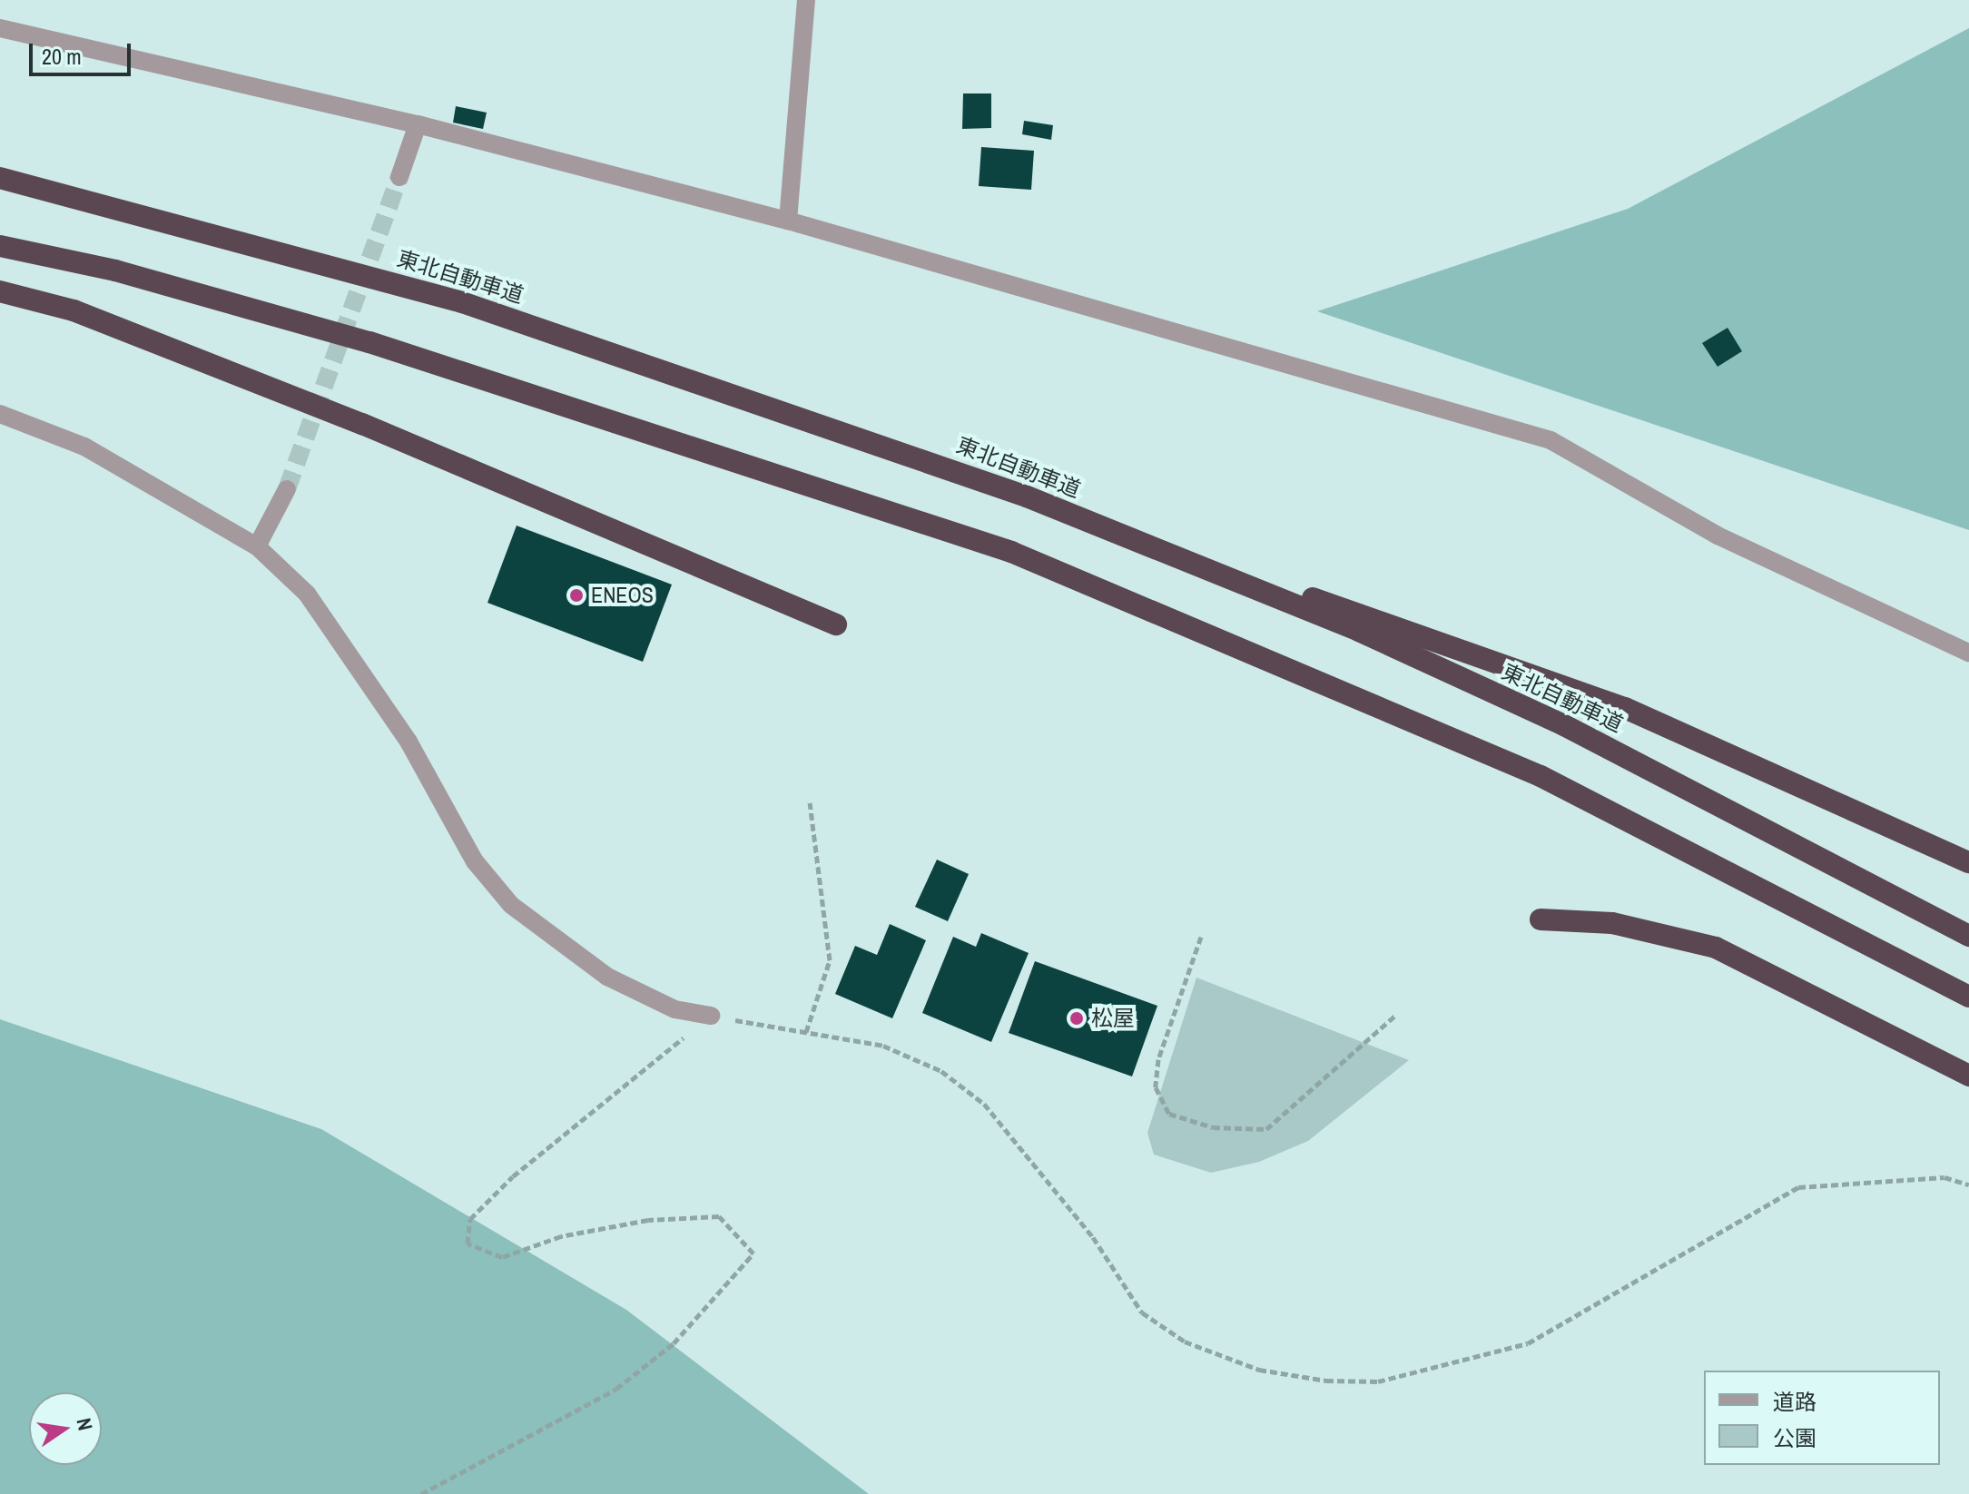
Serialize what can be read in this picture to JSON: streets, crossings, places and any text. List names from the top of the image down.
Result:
{
  "streets": {
    "highway": ["東北自動車道"]
  },
  "places": ["ENEOS", "松屋"],
  "legend": ["道路", "公園"],
  "scale_bar": "20 m",
  "north": "right"
}
